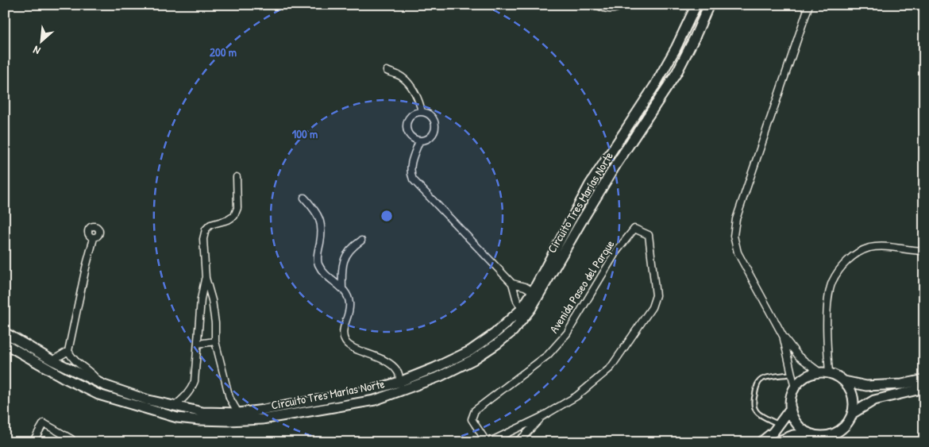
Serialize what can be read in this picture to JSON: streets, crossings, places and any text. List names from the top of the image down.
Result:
{
  "streets": {
    "street": ["Circuito Tres Marías Norte", "Avenida Paseo del Parque"]
  },
  "north": "bottom left",
  "rings": ["200 m", "100 m"]
}
